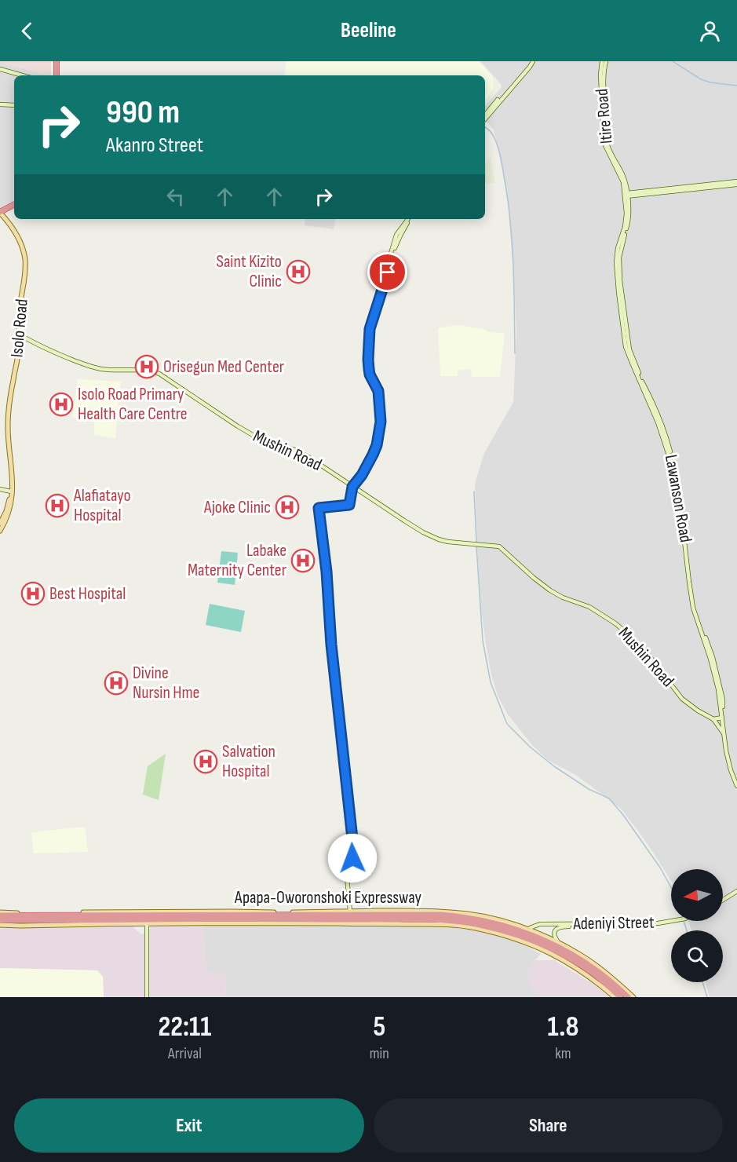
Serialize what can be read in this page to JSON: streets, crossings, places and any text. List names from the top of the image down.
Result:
{
  "streets": {
    "highway": ["Apapa-Oworonshoki Expressway"],
    "main road": [
      "Itire Road",
      "Isolo Road",
      "Mushin Road",
      "Lawanson Road",
      "Adeniyi Street"
    ]
  },
  "crossings": [
    ["Itire Road", "Lawanson Road"],
    ["Isolo Road", "Mushin Road"],
    ["Apapa-Oworonshoki Expressway", "Adeniyi Street"]
  ],
  "places": {
    "hospital": [
      "Saint Kizito Clinic",
      "Orisegun Med Center",
      "Isolo Road Primary Health Care Centre",
      "Alafiatayo Hospital",
      "Ajoke Clinic",
      "Labake Maternity Center",
      "Best Hospital",
      "Divine Nursin Hme",
      "Salvation Hospital"
    ]
  },
  "north": "left",
  "page": {
    "header": "Beeline",
    "turn": ["990 m", "Akanro Street"],
    "eta": [
      "22:11",
      "Arrival",
      "5",
      "min",
      "1.8",
      "km"
    ],
    "buttons": ["Exit", "Share"]
  }
}
